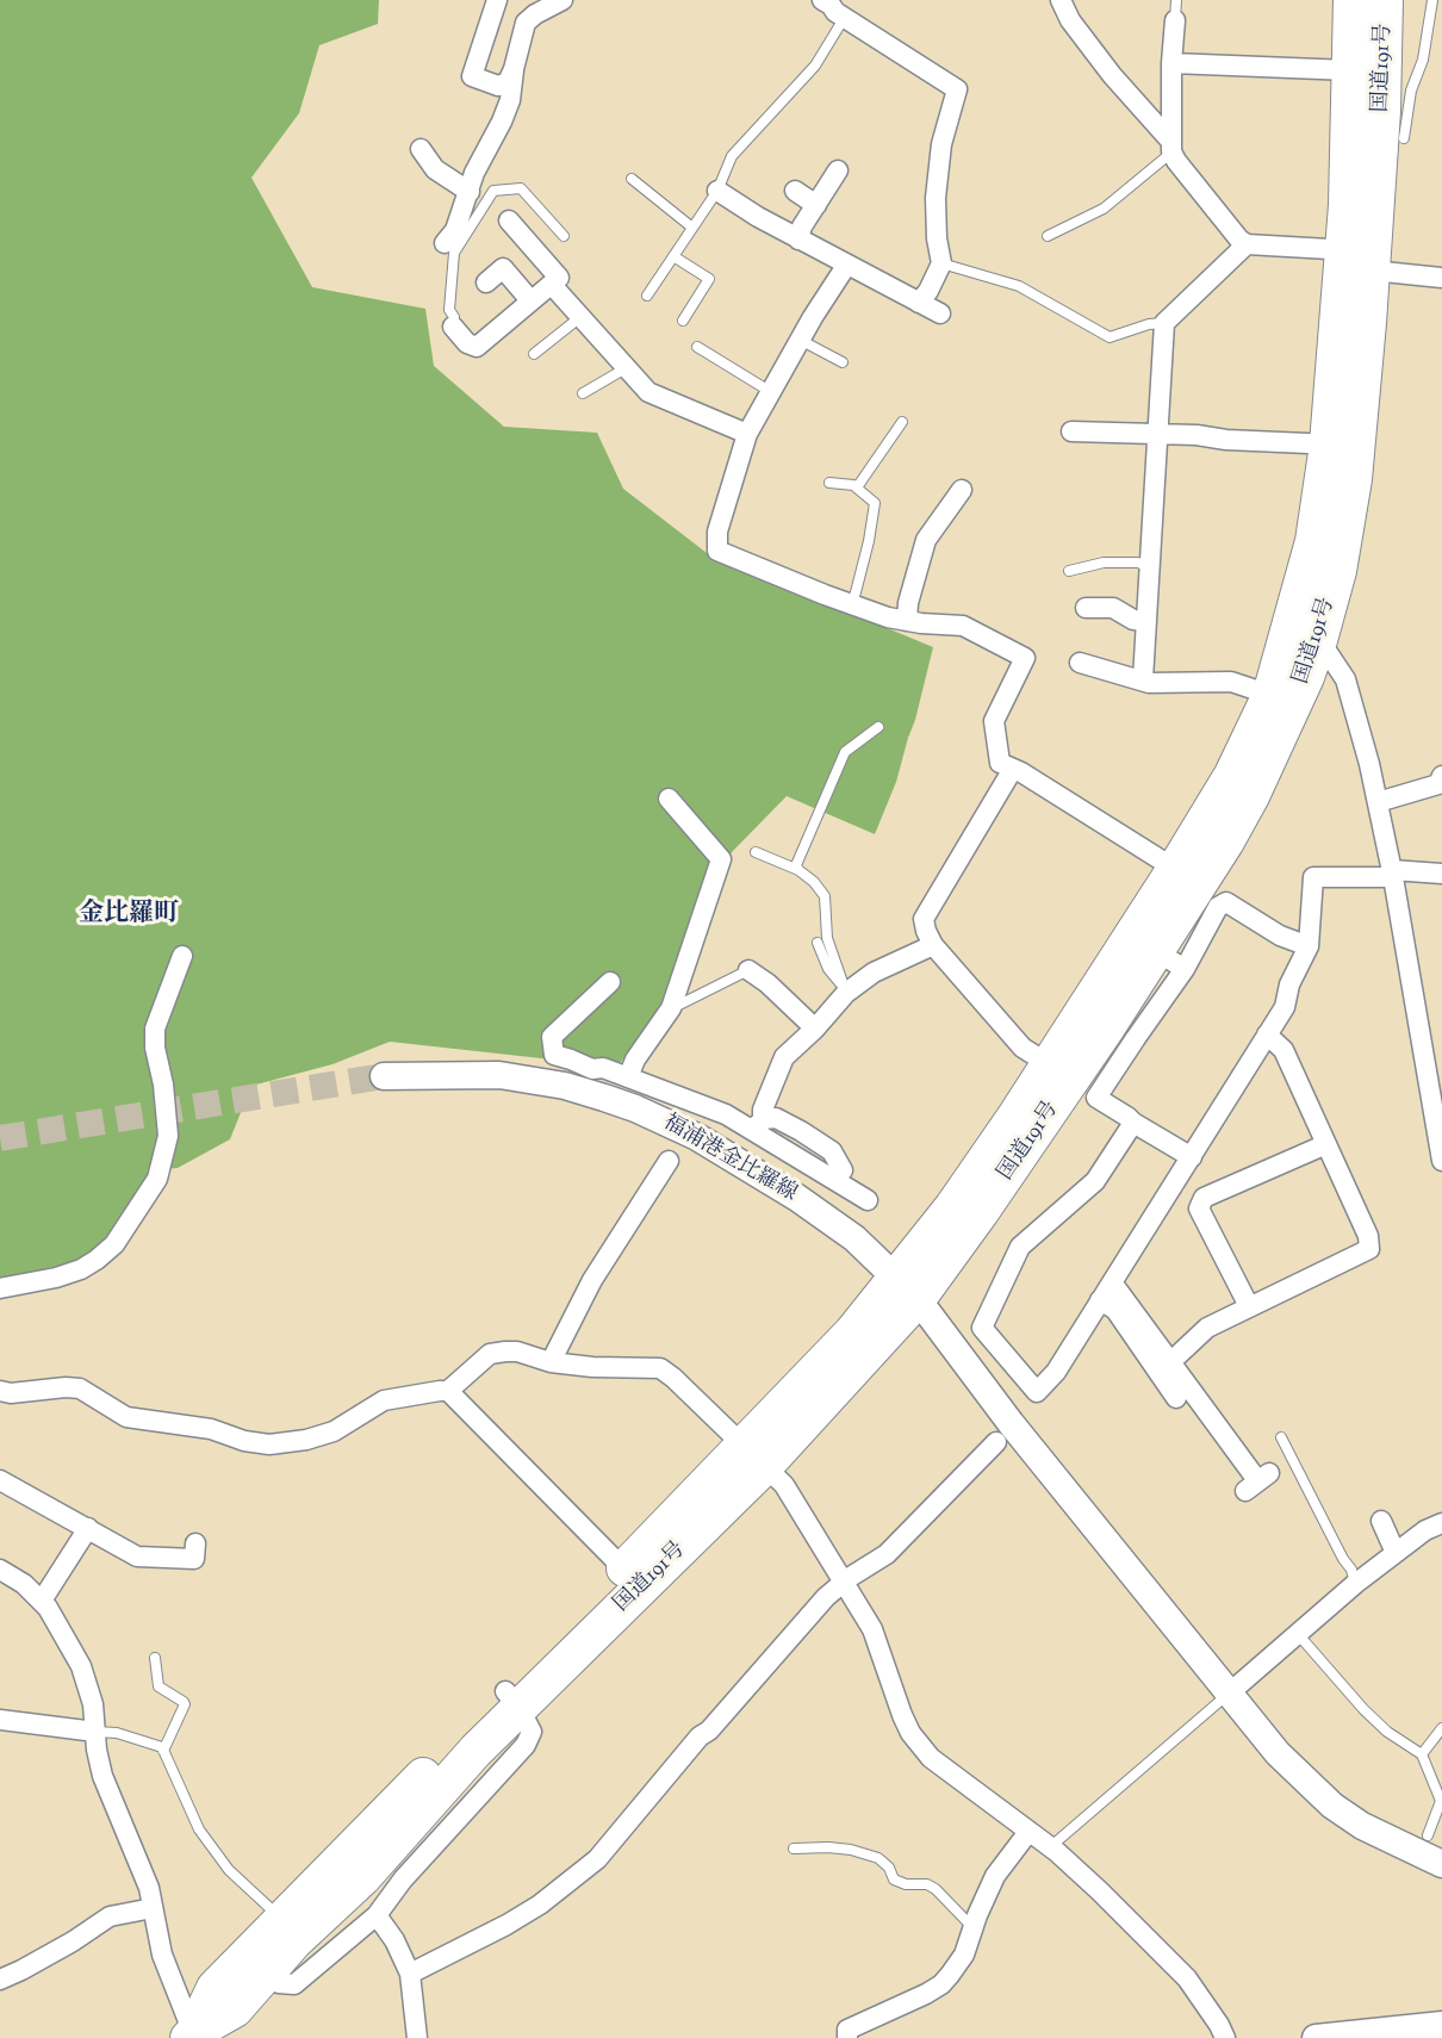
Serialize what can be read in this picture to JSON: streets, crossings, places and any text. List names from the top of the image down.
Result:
{
  "streets": {
    "highway": ["国道191号"],
    "street": ["福浦港金比羅線"]
  },
  "crossings": [
    ["国道191号", "福浦港金比羅線"]
  ],
  "districts": ["金比羅町"]
}
